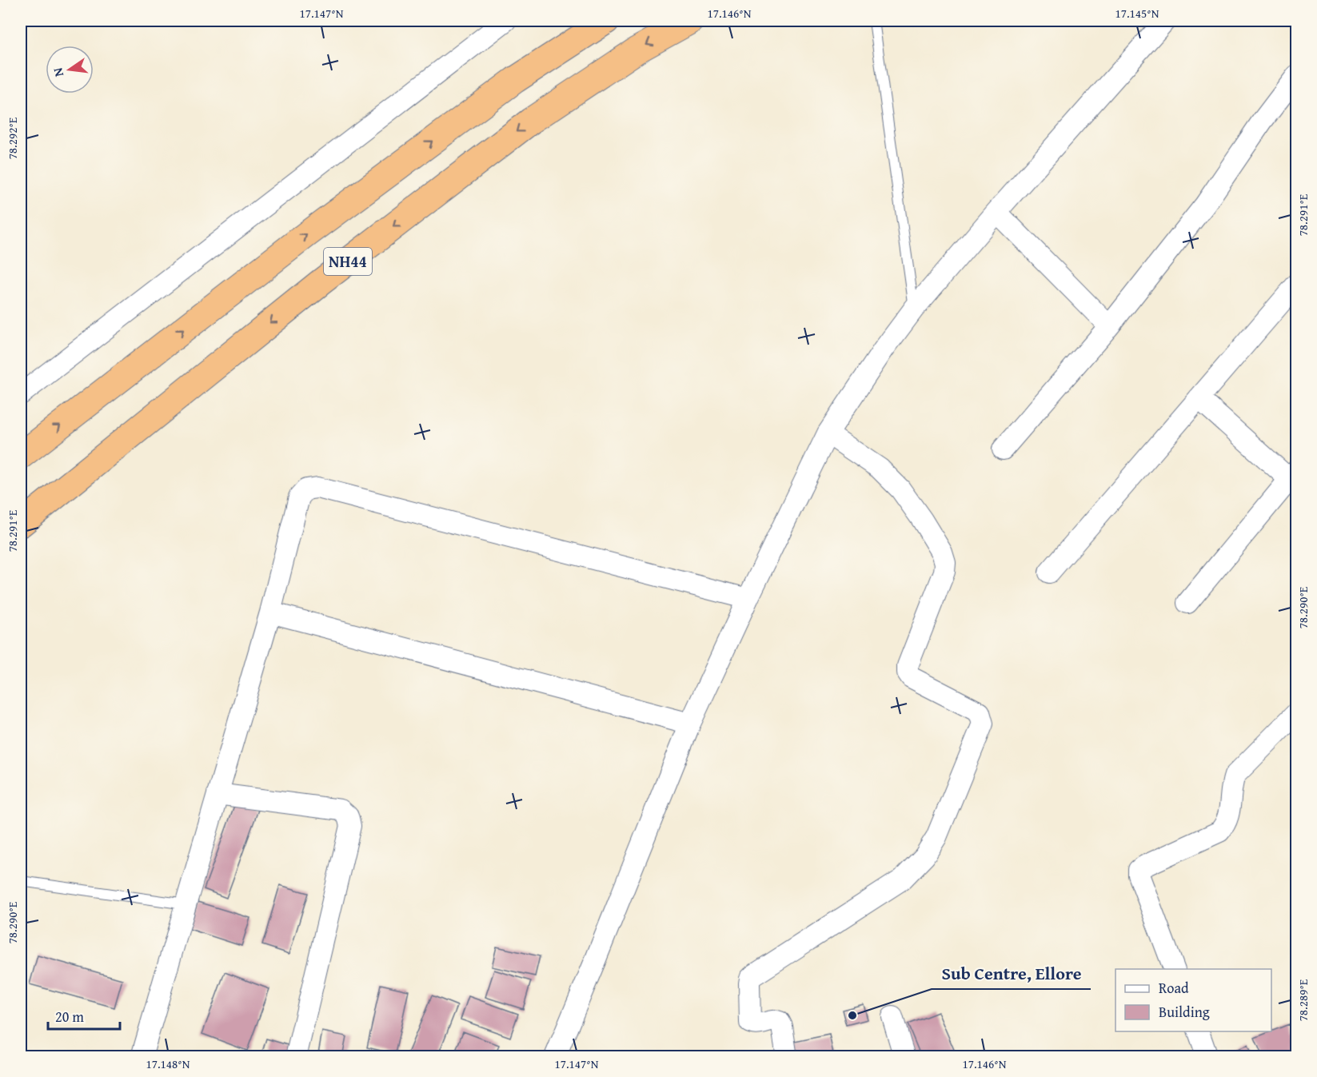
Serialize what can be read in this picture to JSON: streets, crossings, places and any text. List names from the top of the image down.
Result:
{
  "streets": {
    "highway": ["NH44"]
  },
  "places": ["Sub Centre, Ellore"],
  "legend": ["Road", "Building"],
  "scale_bar": "20 m",
  "north": "left",
  "coordinates": [
    "17.147°N",
    "17.146°N",
    "17.145°N",
    "78.292°E",
    "78.291°E",
    "78.290°E",
    "78.289°E",
    "17.148°N"
  ]
}
